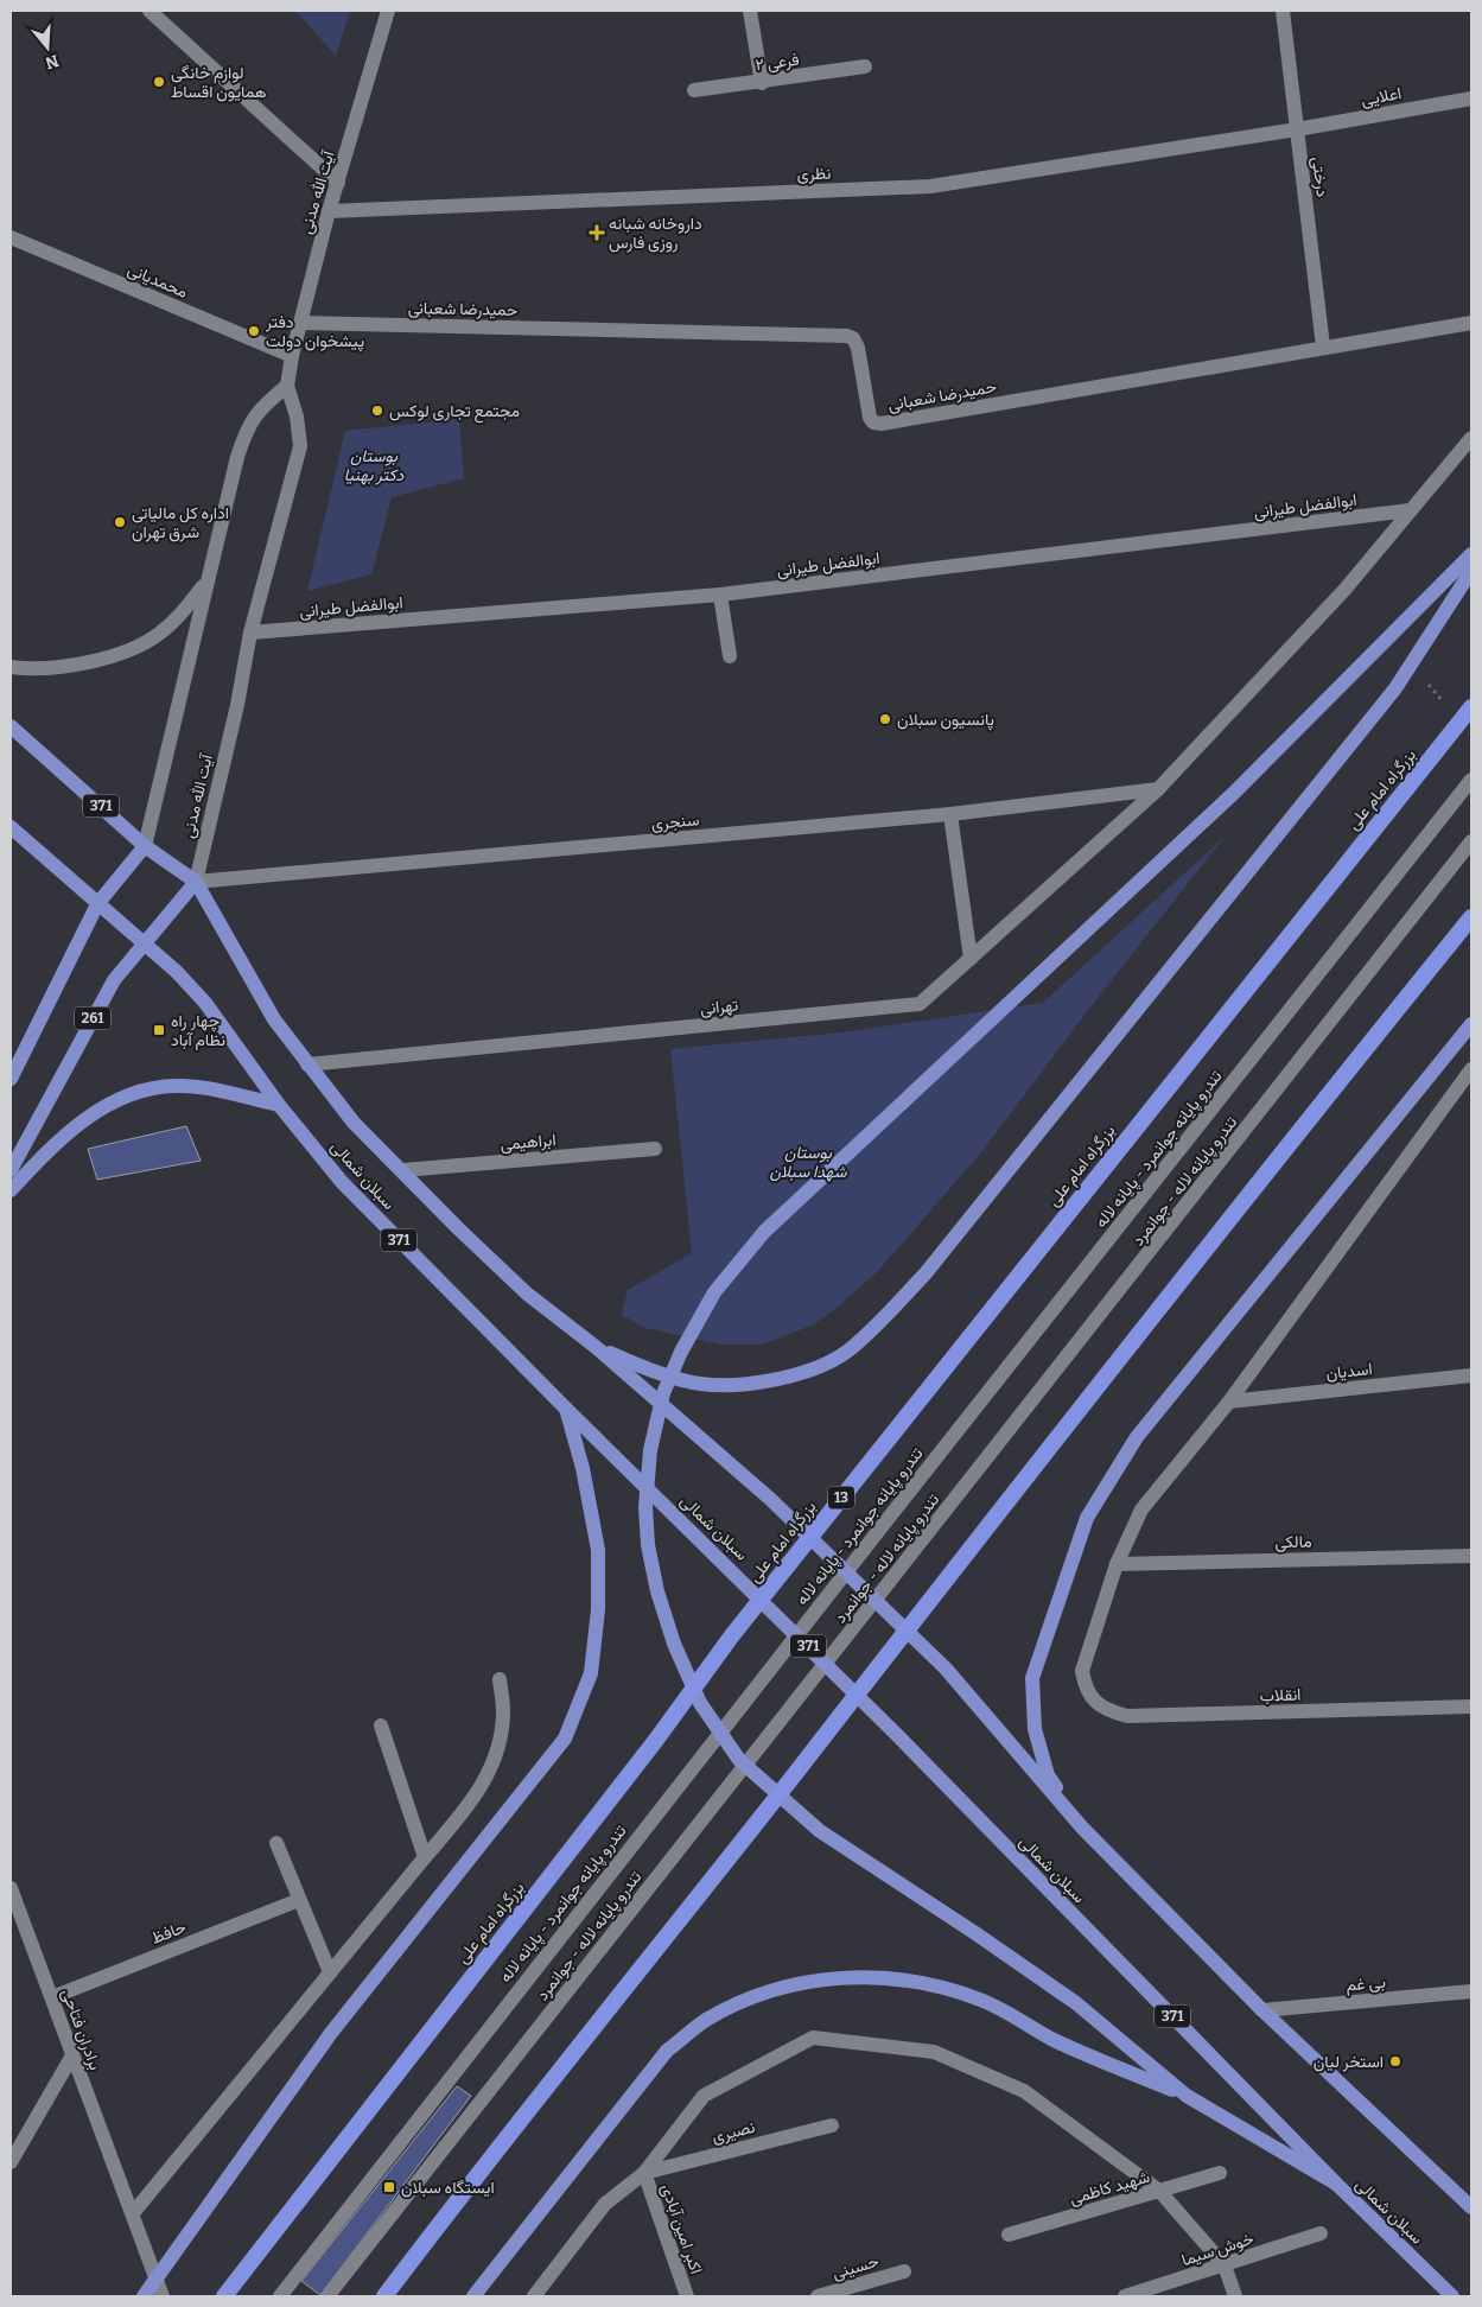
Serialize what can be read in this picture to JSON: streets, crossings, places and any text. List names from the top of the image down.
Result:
{
  "streets": {
    "highway": ["بزرگراه امام علی", "13"],
    "main road": [
      "آیت الله مدنی",
      "371",
      "261",
      "سبلان شمالی"
    ],
    "street": [
      "فرعی ۲",
      "اعلایی",
      "نظری",
      "درختی",
      "محمدیانی",
      "حمیدرضا شعبانی",
      "ابوالفضل طیرانی",
      "سنجری",
      "تهرانی",
      "ابراهیمی",
      "تندرو پایانه جوانمرد - پایانه لاله",
      "تندرو پایانه لاله - جوانمرد",
      "اسدیان",
      "مالکی",
      "انقلاب",
      "حافظ",
      "بی غم",
      "برادران فتاحی",
      "نصیری",
      "شهید کاظمی",
      "اکبر امین آبادی",
      "خوش سیما",
      "حسینی"
    ]
  },
  "crossings": [
    ["اعلایی", "نظری"],
    ["اعلایی", "درختی"],
    ["نظری", "درختی"],
    ["نظری", "آیت الله مدنی"],
    ["درختی", "حمیدرضا شعبانی"],
    ["آیت الله مدنی", "محمدیانی"],
    ["آیت الله مدنی", "حمیدرضا شعبانی"],
    ["آیت الله مدنی", "ابوالفضل طیرانی"],
    ["آیت الله مدنی", "371"],
    ["آیت الله مدنی", "سنجری"],
    ["آیت الله مدنی", "سبلان شمالی"],
    ["ابوالفضل طیرانی", "تهرانی"],
    ["371", "سنجری"],
    ["371", "سبلان شمالی"],
    ["سنجری", "تهرانی"],
    ["سنجری", "سبلان شمالی"],
    ["تهرانی", "سبلان شمالی"],
    ["ابراهیمی", "سبلان شمالی"],
    ["سبلان شمالی", "بی غم"],
    ["مالکی", "انقلاب"],
    ["حافظ", "برادران فتاحی"],
    ["نصیری", "اکبر امین آبادی"]
  ],
  "parks": ["بوستان دکتر بهنیا", "بوستان شهدا سبلان"],
  "places": {
    "other": [
      "لوازم خانگی همایون اقساط",
      "دفتر پیشخوان دولت",
      "مجتمع تجاری لوکس",
      "اداره کل مالیاتی شرق تهران",
      "پانسیون سبلان",
      "استخر لیان"
    ],
    "health": ["داروخانه شبانه روزی فارس"],
    "transit": ["چهار راه نظام آباد", "ایستگاه سبلان"]
  },
  "north": "bottom"
}
